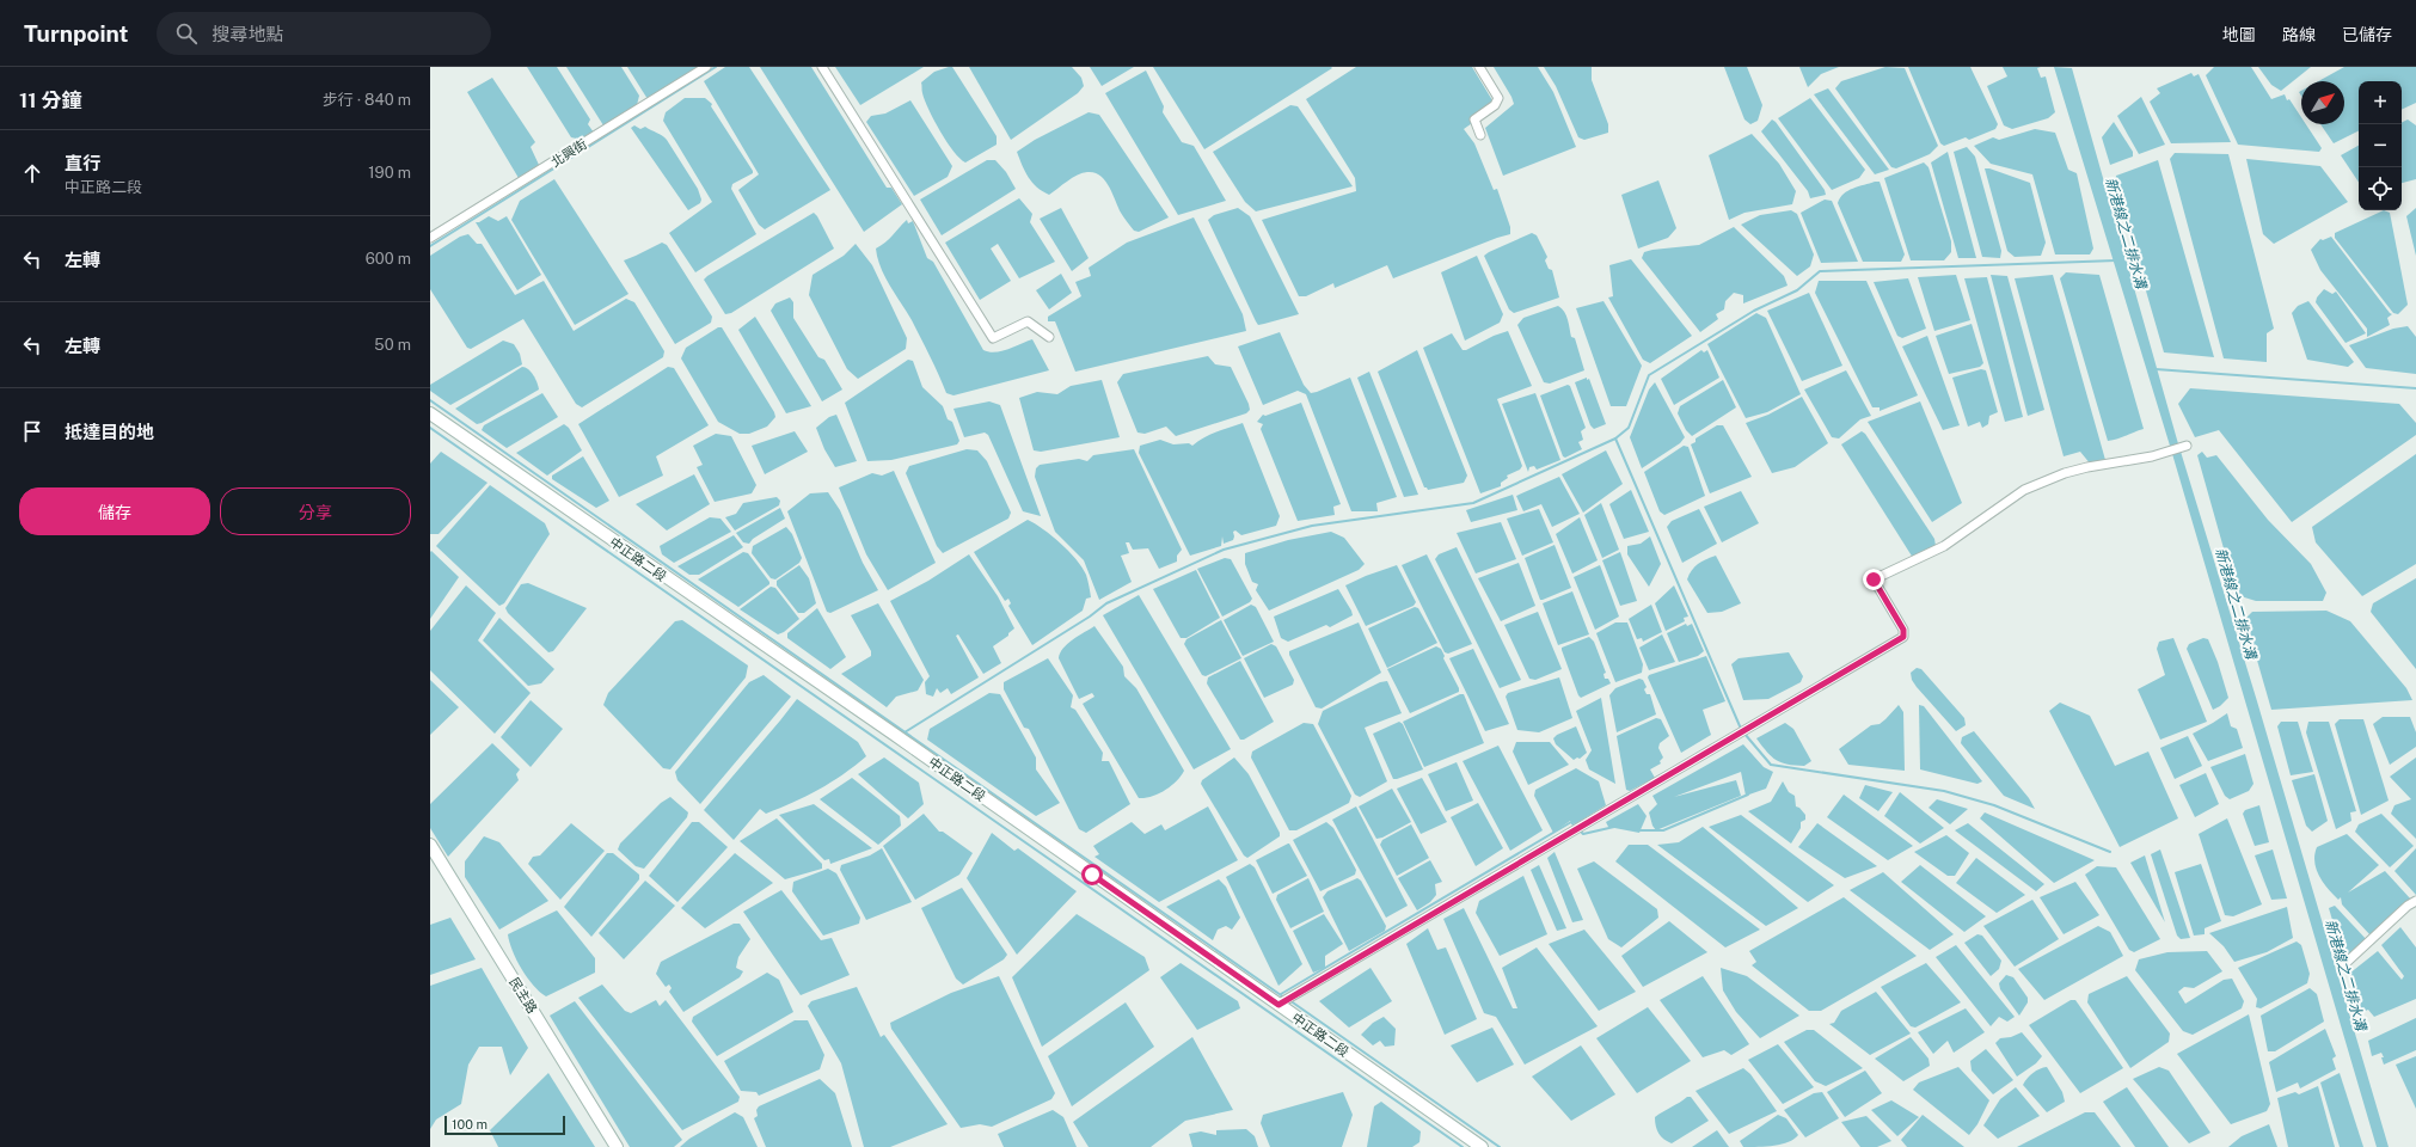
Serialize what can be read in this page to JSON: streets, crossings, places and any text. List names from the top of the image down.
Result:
{
  "streets": {
    "main road": ["中正路二段", "民主路"],
    "street": ["北興街"]
  },
  "water": ["新港線之二排水溝"],
  "scale_bar": "100 m",
  "north": "top right",
  "page": {
    "header": "Turnpoint",
    "search": "搜尋地點",
    "nav": ["地圖", "路線", "已儲存"],
    "heading": ["11 分鐘", "步行 · 840 m"],
    "map_buttons": ["+", "−"],
    "list": [
      ["直行", "中正路二段", "190 m"],
      ["左轉", "600 m"],
      ["左轉", "50 m"],
      "抵達目的地"
    ],
    "buttons": ["儲存", "分享"],
    "scale": "100 m"
  }
}
